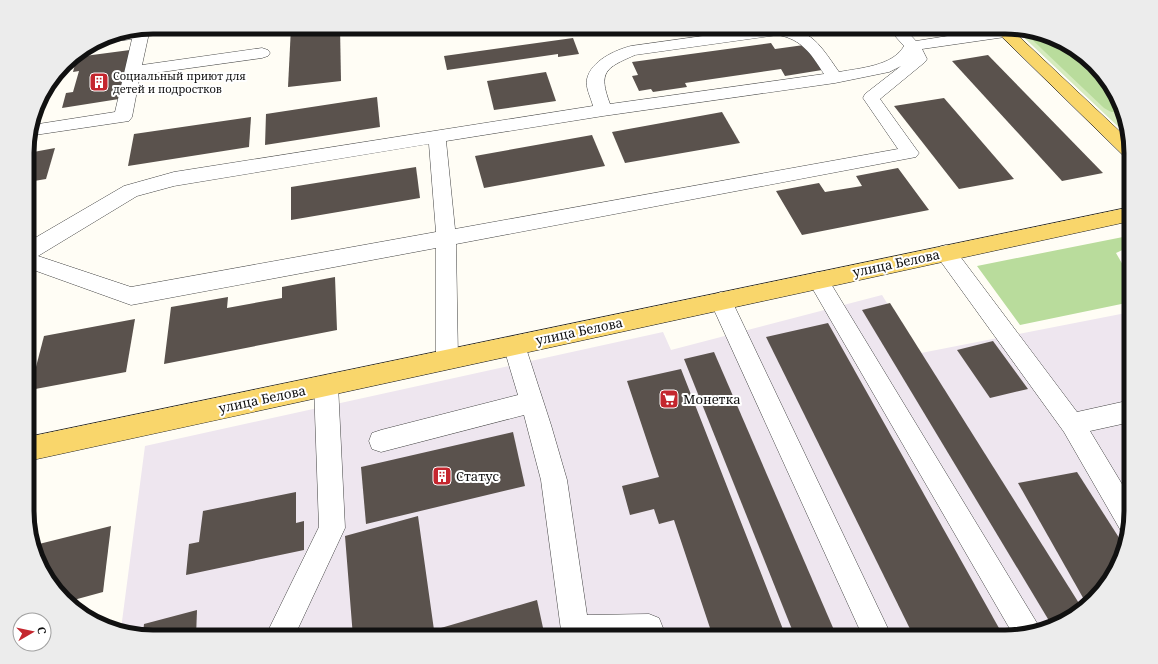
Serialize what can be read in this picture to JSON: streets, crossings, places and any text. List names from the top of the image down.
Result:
{
  "streets": {
    "main road": ["улица Белова"]
  },
  "places": {
    "building": ["Социальный приют для детей и подростков", "Статус"],
    "supermarket": ["Монетка"]
  },
  "north": "right"
}
